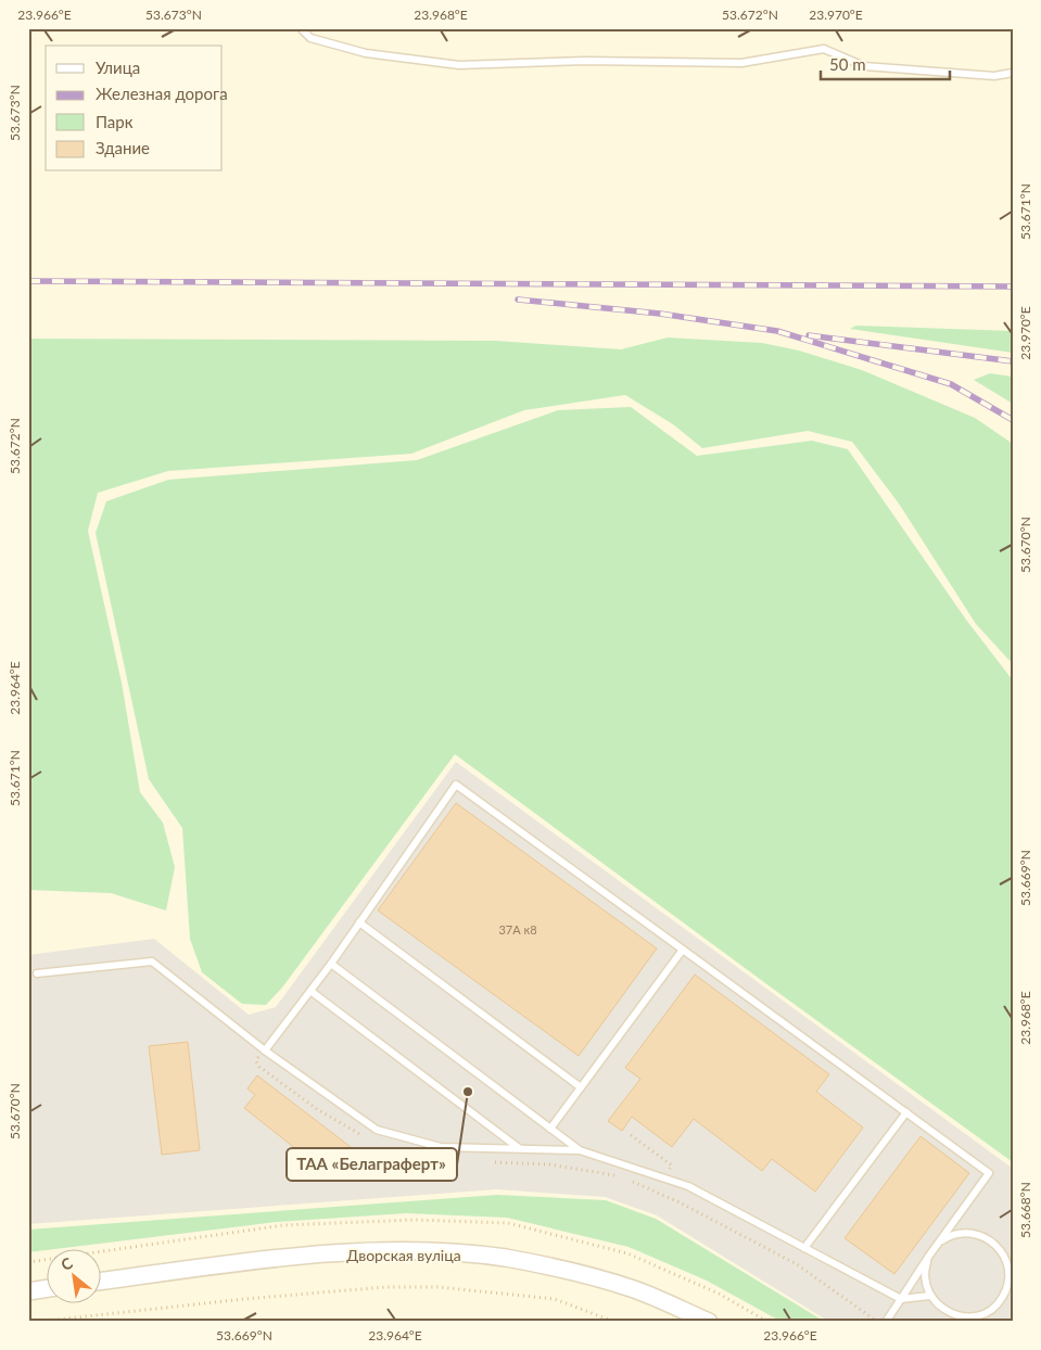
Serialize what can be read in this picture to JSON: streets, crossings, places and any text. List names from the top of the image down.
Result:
{
  "streets": {
    "street": ["Дворская вуліца"]
  },
  "places": ["ТАА «Белаграферт»"],
  "house_numbers": ["37А к8"],
  "legend": [
    "Улица",
    "Железная дорога",
    "Парк",
    "Здание"
  ],
  "scale_bar": "50 m",
  "north": "top left",
  "coordinates": [
    "23.966°E",
    "53.673°N",
    "23.968°E",
    "53.672°N",
    "23.970°E",
    "53.671°N",
    "53.670°N",
    "23.964°E",
    "53.669°N",
    "53.668°N"
  ]
}
